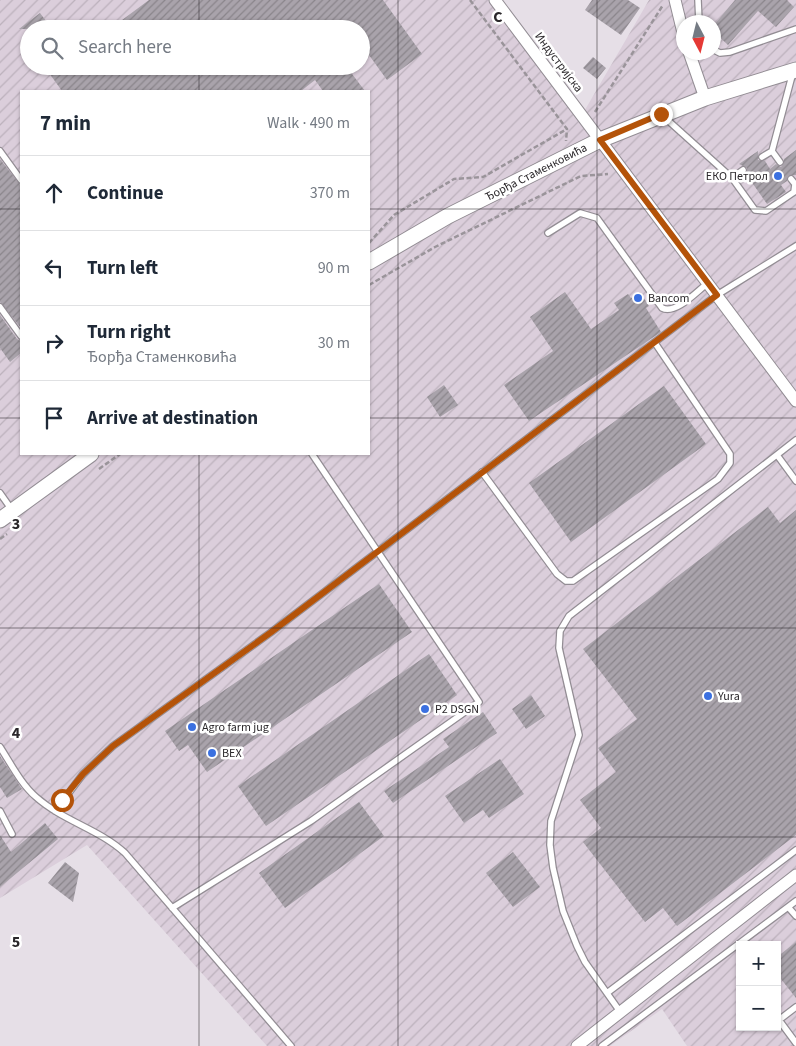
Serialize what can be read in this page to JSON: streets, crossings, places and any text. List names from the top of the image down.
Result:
{
  "streets": {
    "street": ["Индустријска", "Ђорђа Стаменковића"]
  },
  "crossings": [
    ["Индустријска", "Ђорђа Стаменковића"]
  ],
  "places": [
    "ЕКО Петрол",
    "Bancom",
    "Yura",
    "P2 DSGN",
    "Agro farm jug",
    "BEX"
  ],
  "north": "bottom",
  "page": {
    "search": "Search here",
    "heading": ["7 min", "Walk · 490 m"],
    "list": [
      ["Continue", "370 m"],
      ["Turn left", "90 m"],
      ["Turn right", "Ђорђа Стаменковића", "30 m"],
      "Arrive at destination"
    ],
    "map_buttons": ["+", "−"]
  },
  "grid": {
    "columns": ["C"],
    "rows": ["3", "4", "5"]
  }
}
